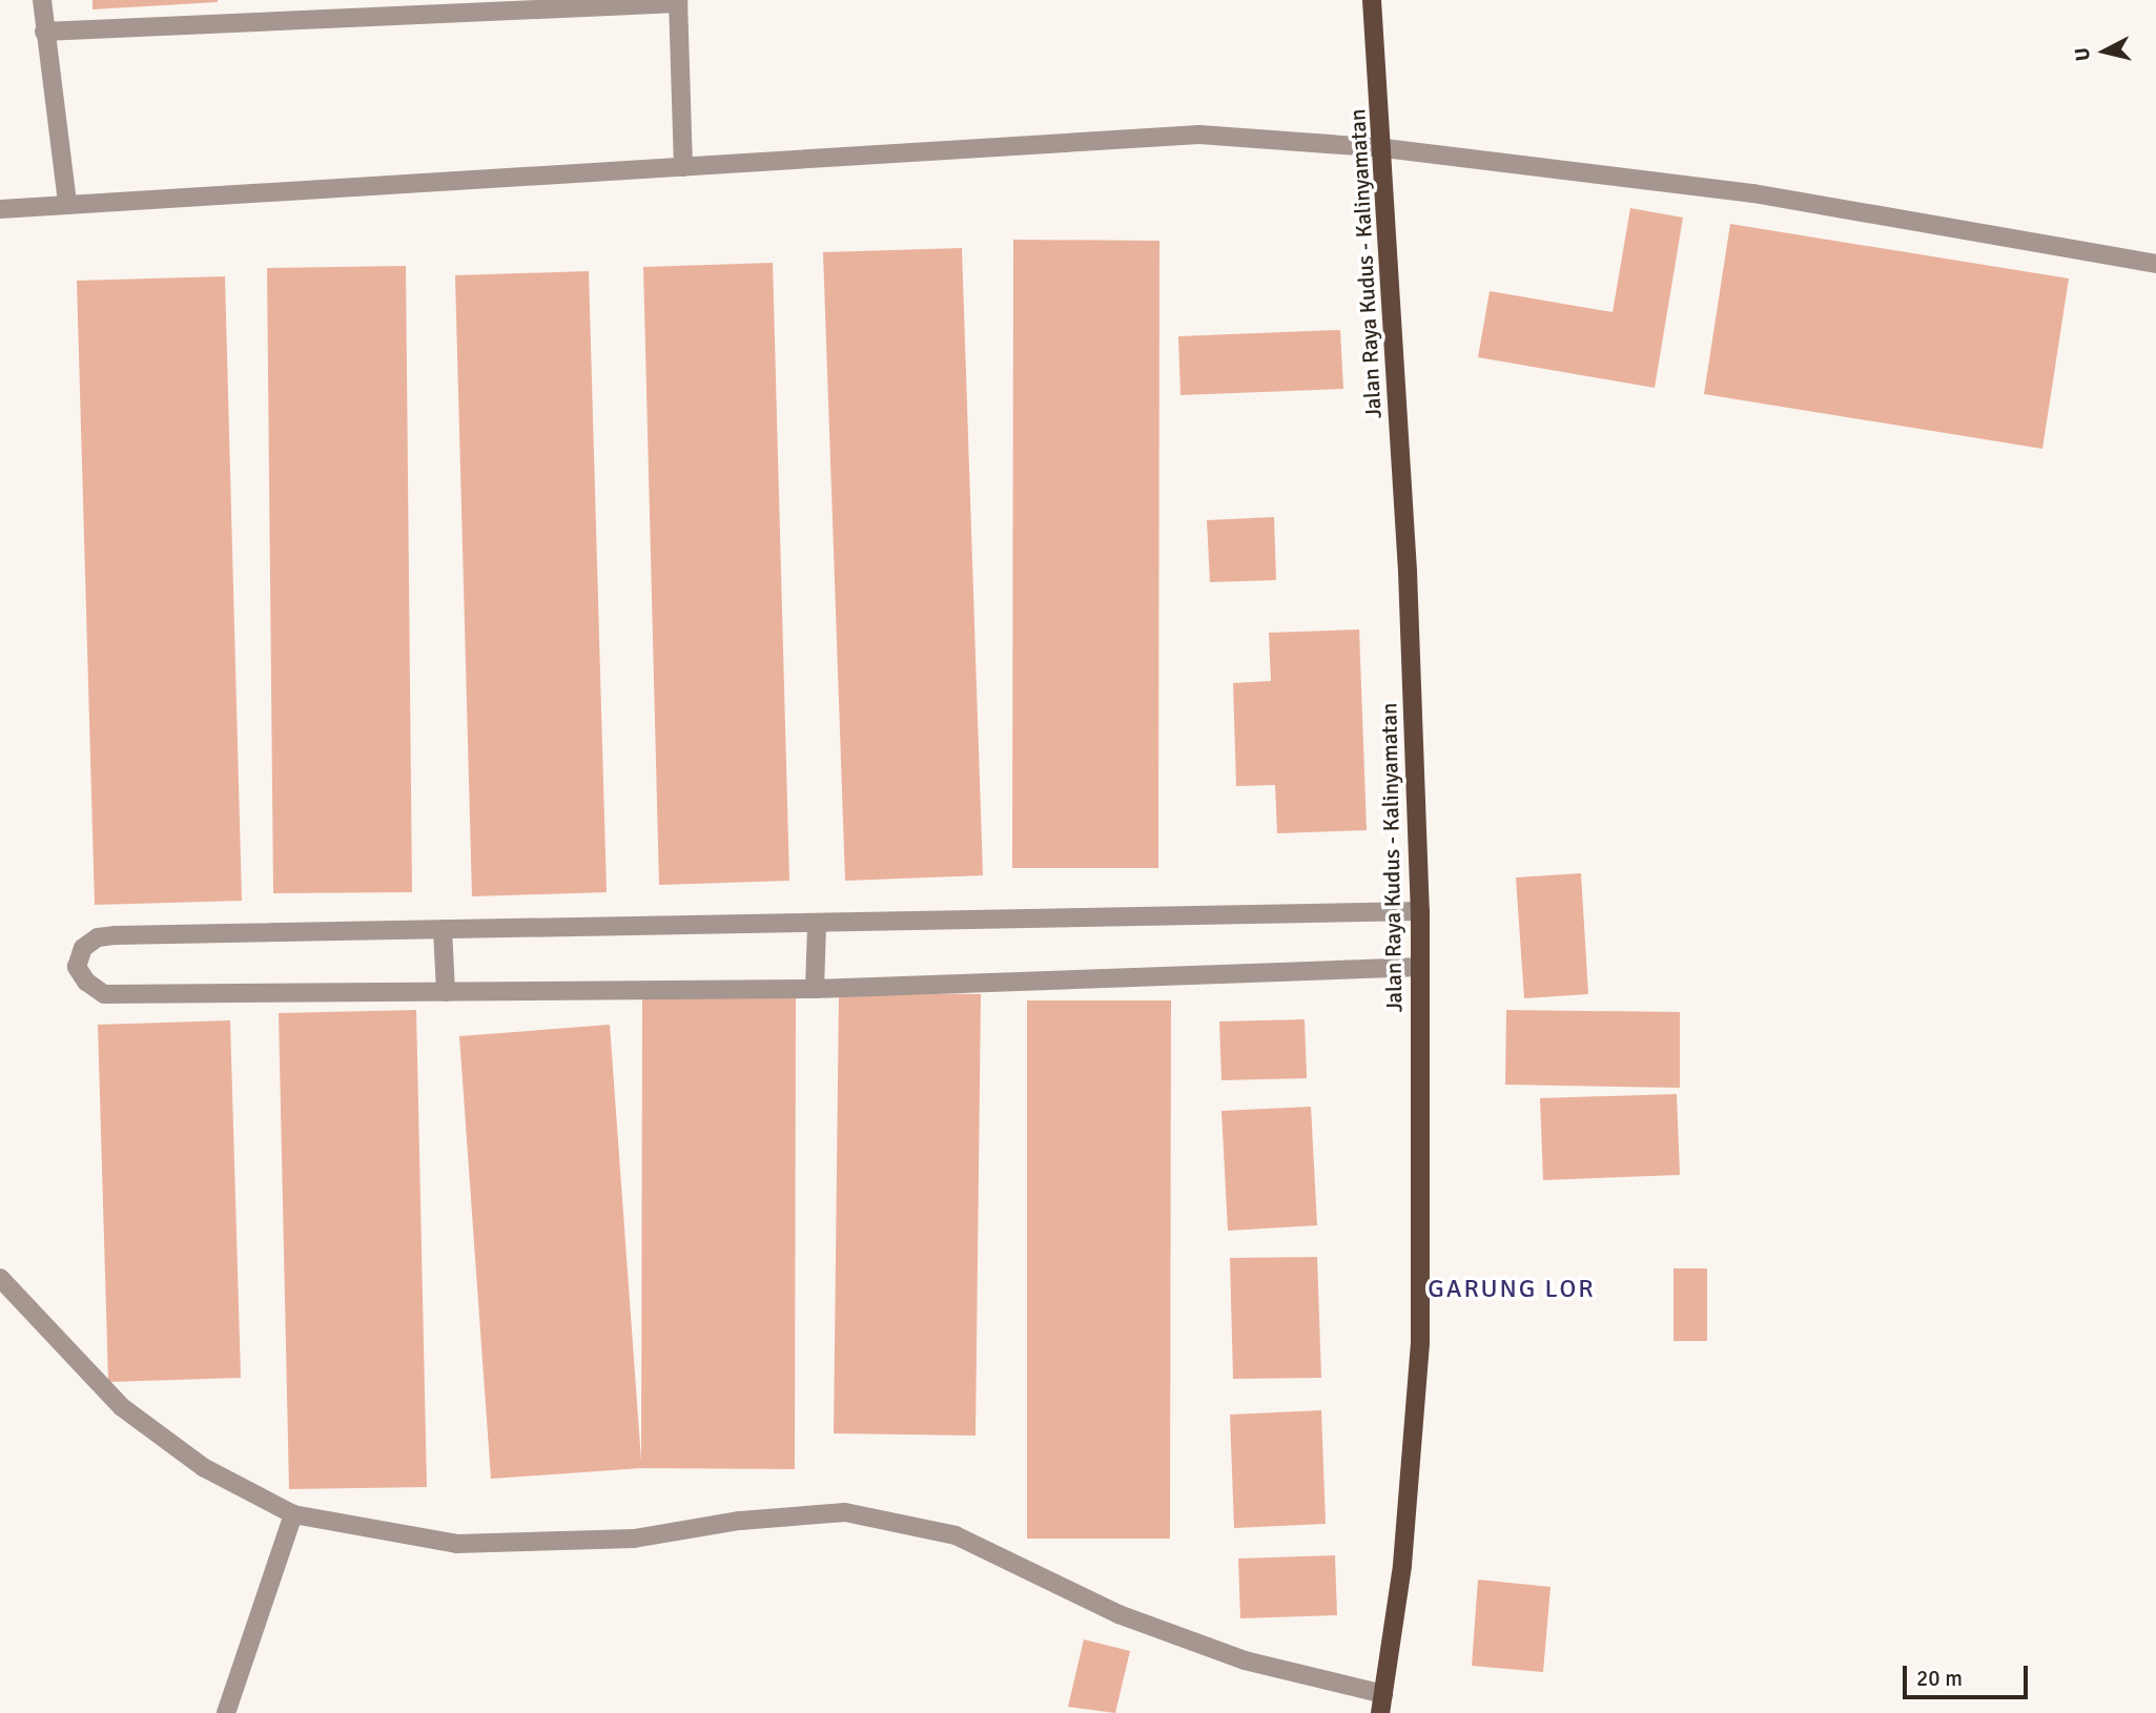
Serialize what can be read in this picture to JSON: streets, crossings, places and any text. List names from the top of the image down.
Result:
{
  "streets": {
    "main road": ["Jalan Raya Kudus - Kalinyamatan"]
  },
  "districts": ["GARUNG LOR"],
  "scale_bar": "20 m",
  "north": "left"
}
